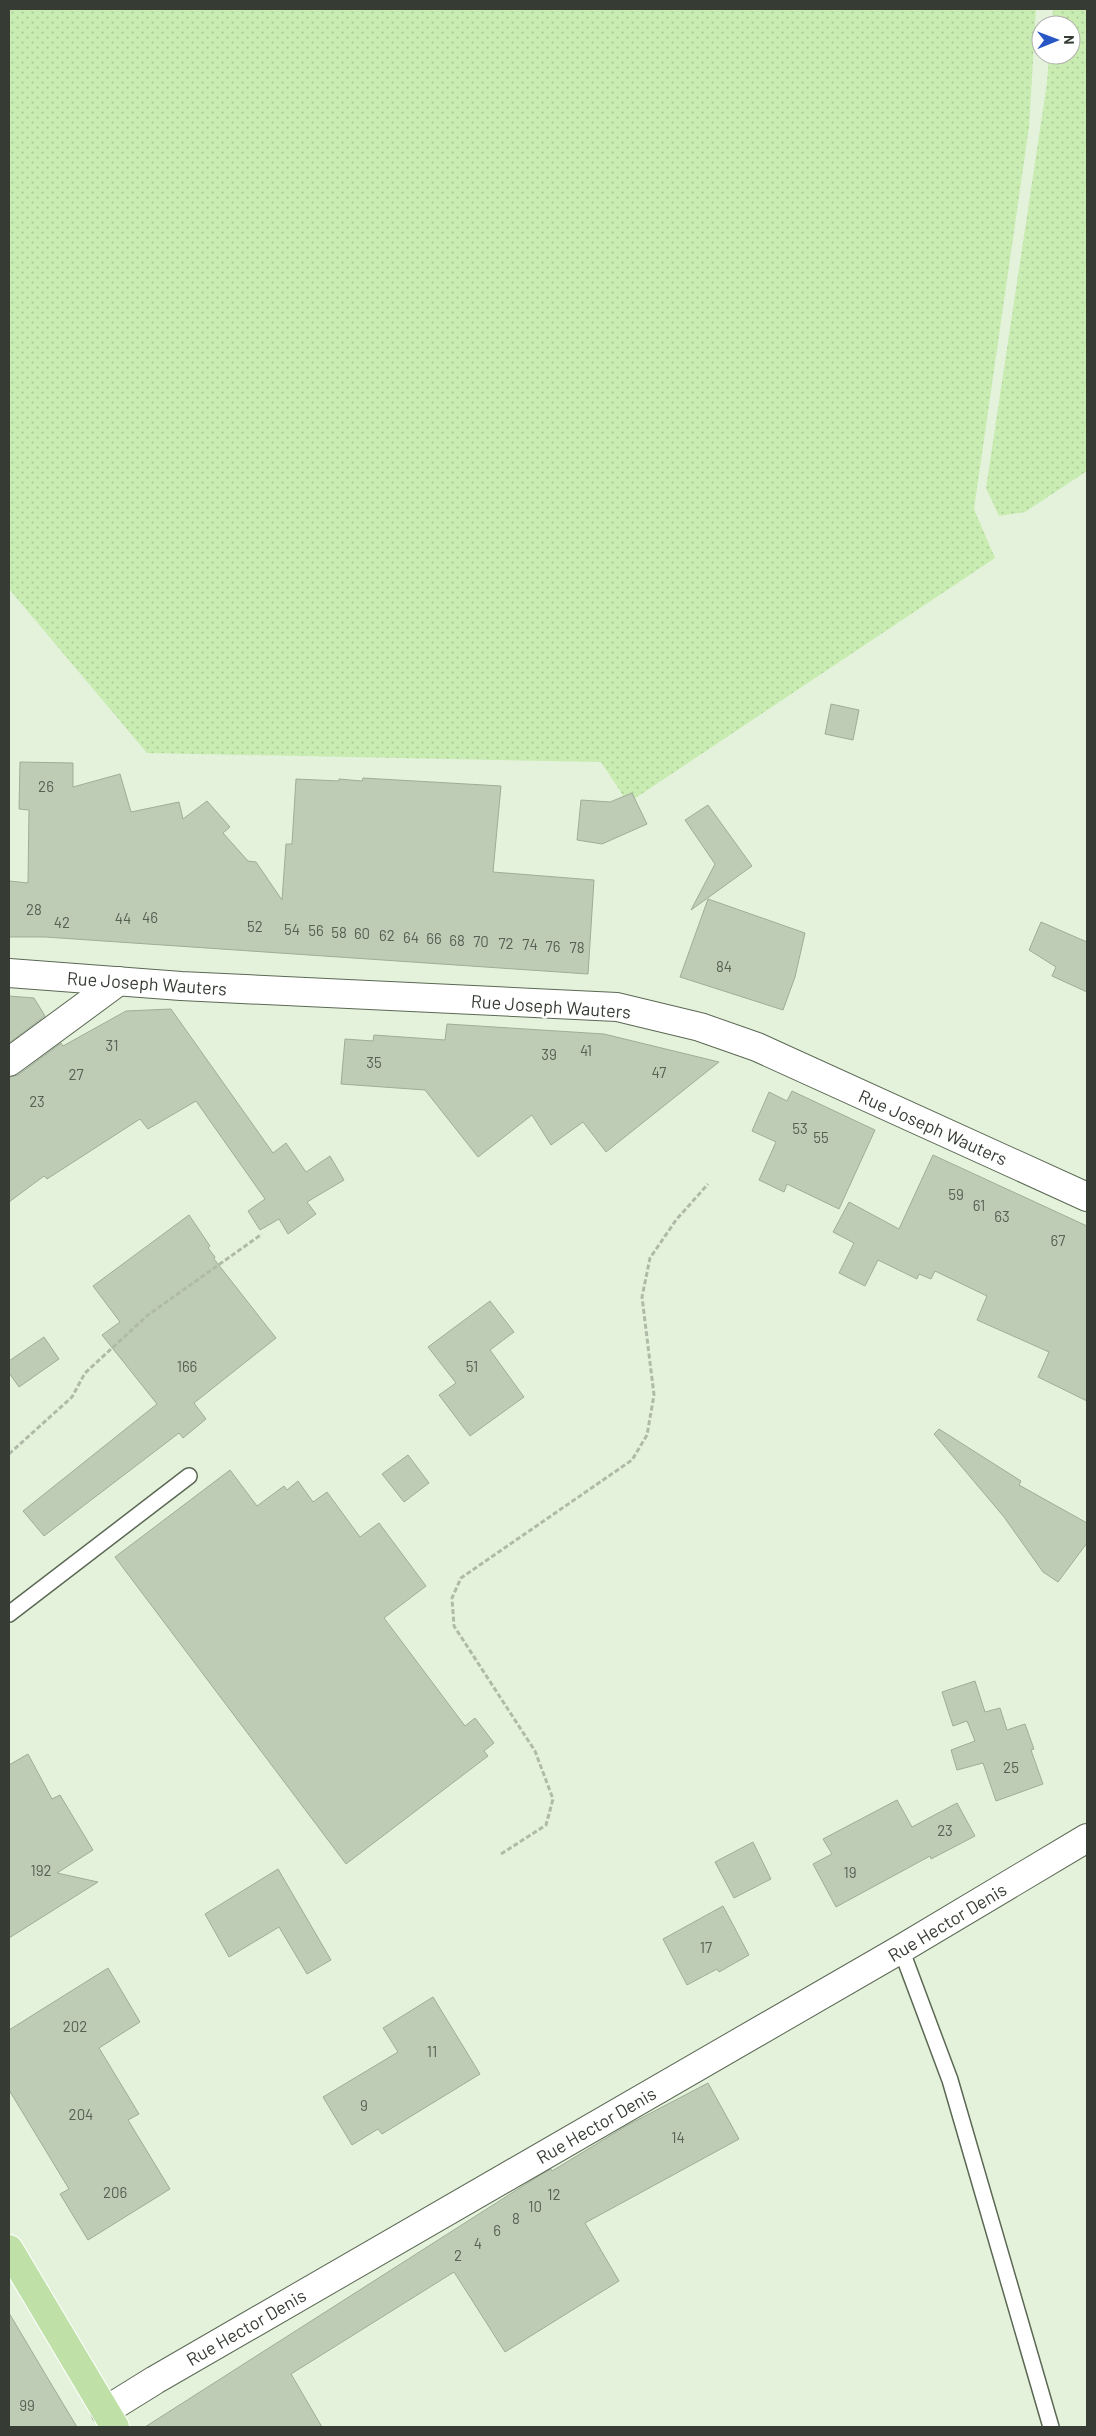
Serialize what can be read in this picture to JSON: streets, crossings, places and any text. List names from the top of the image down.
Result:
{
  "streets": {
    "street": ["Rue Joseph Wauters", "Rue Hector Denis"]
  },
  "house_numbers": [
    "26",
    "28",
    "46",
    "44",
    "42",
    "52",
    "54",
    "56",
    "58",
    "60",
    "62",
    "64",
    "66",
    "68",
    "70",
    "72",
    "74",
    "76",
    "78",
    "84",
    "31",
    "41",
    "39",
    "35",
    "47",
    "27",
    "23",
    "53",
    "55",
    "59",
    "61",
    "63",
    "67",
    "166",
    "51",
    "25",
    "23",
    "192",
    "19",
    "17",
    "202",
    "11",
    "9",
    "204",
    "14",
    "206",
    "12",
    "10",
    "8",
    "6",
    "4",
    "2",
    "99"
  ],
  "north": "right"
}
